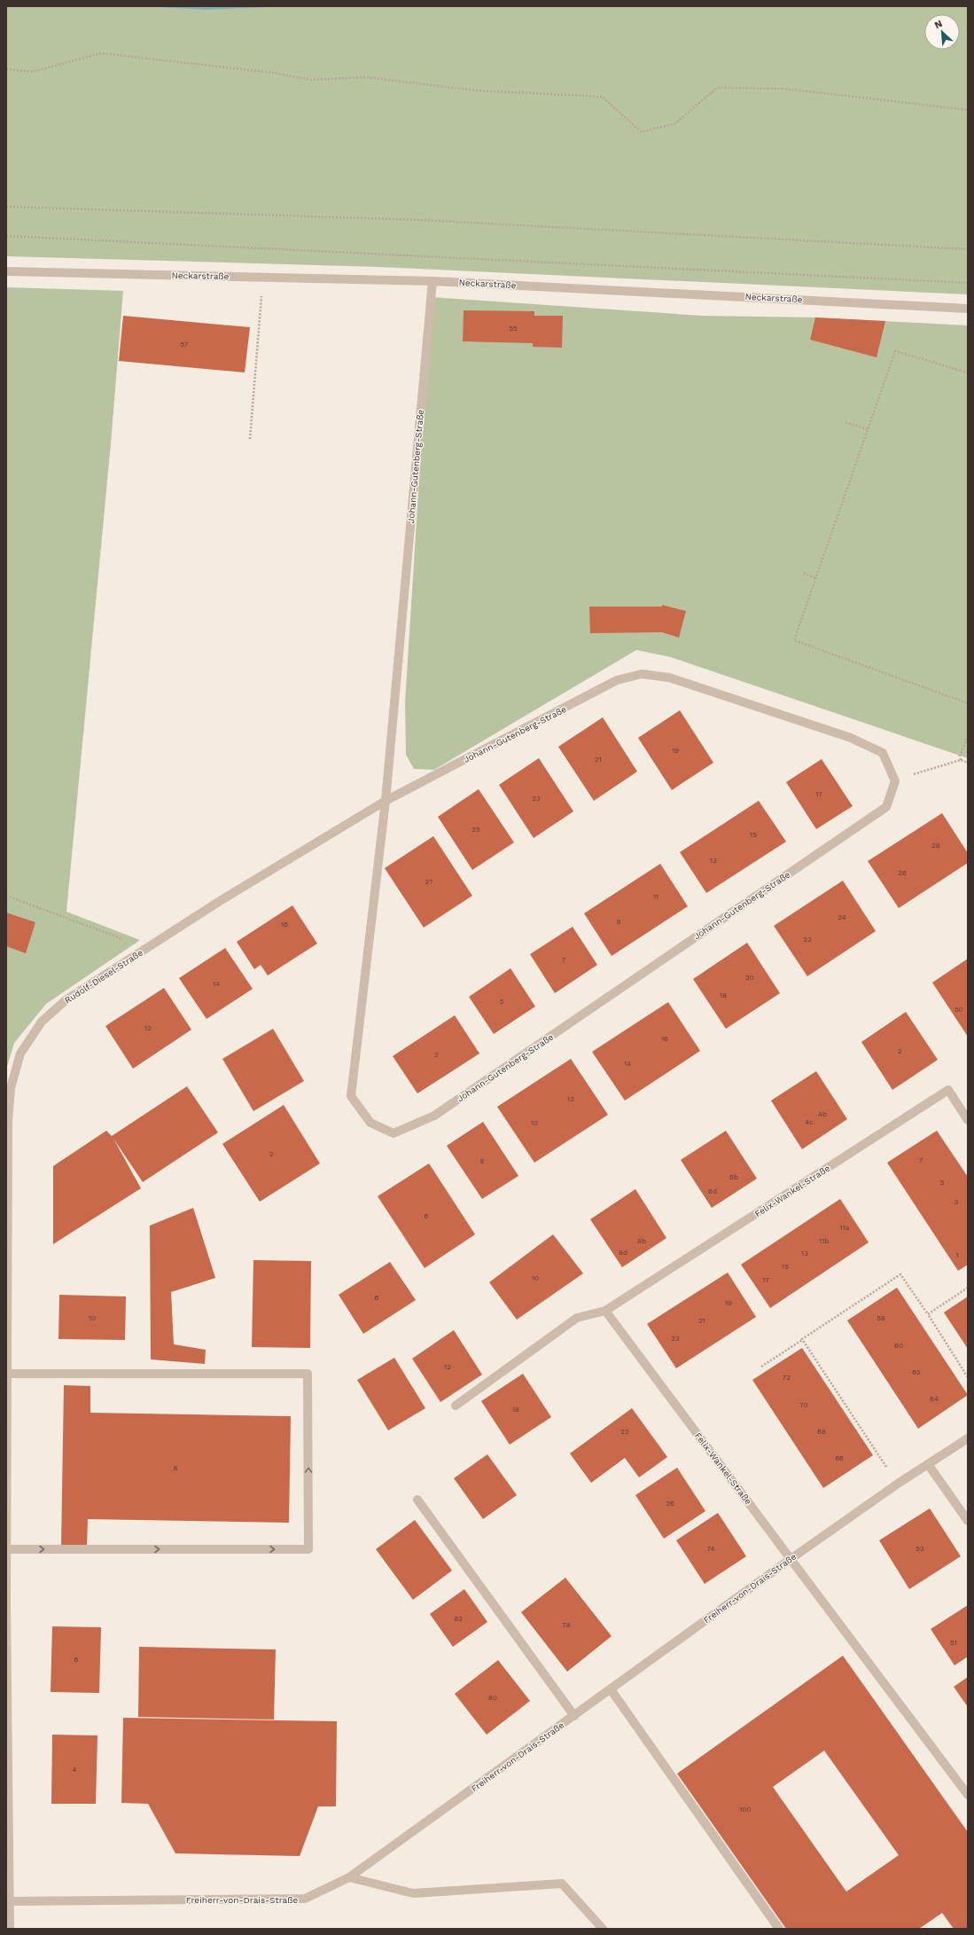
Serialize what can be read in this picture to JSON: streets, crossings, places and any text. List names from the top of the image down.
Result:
{
  "streets": {
    "street": [
      "Neckarstraße",
      "Johann-Gutenberg-Straße",
      "Rudolf-Diesel-Straße",
      "Felix-Wankel-Straße",
      "Freiherr-von-Drais-Straße"
    ]
  },
  "crossings": [
    ["Neckarstraße", "Johann-Gutenberg-Straße"],
    ["Johann-Gutenberg-Straße", "Rudolf-Diesel-Straße"],
    ["Rudolf-Diesel-Straße", "Freiherr-von-Drais-Straße"],
    ["Felix-Wankel-Straße", "Freiherr-von-Drais-Straße"]
  ],
  "house_numbers": [
    "55",
    "57",
    "19",
    "21",
    "17",
    "23",
    "25",
    "15",
    "28",
    "13",
    "26",
    "27",
    "11",
    "24",
    "9",
    "16",
    "22",
    "7",
    "20",
    "14",
    "18",
    "5",
    "50",
    "12",
    "16",
    "2",
    "3",
    "14",
    "12",
    "4b",
    "4c",
    "10",
    "2",
    "7",
    "8",
    "6b",
    "5",
    "6d",
    "3",
    "6",
    "11a",
    "8b",
    "11b",
    "8d",
    "13",
    "1",
    "15",
    "10",
    "17",
    "6",
    "19",
    "10",
    "58",
    "21",
    "23",
    "60",
    "12",
    "62",
    "72",
    "64",
    "70",
    "18",
    "22",
    "68",
    "66",
    "8",
    "26",
    "74",
    "53",
    "82",
    "78",
    "51",
    "6",
    "80",
    "4",
    "100"
  ],
  "north": "top left"
}
